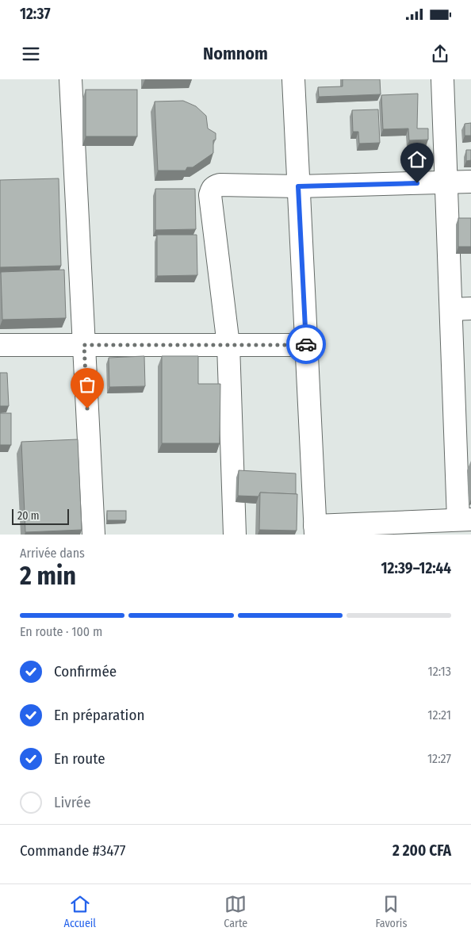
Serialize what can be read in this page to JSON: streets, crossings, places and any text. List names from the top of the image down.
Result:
{
  "scale_bar": "20 m",
  "page": {
    "status": "12:37",
    "header": "Nomnom",
    "scale": "20 m",
    "heading": ["2 min", "Arrivée dans", "12:39–12:44"],
    "panel": ["Commande #3477", "2 200 CFA"],
    "bar": "En route · 100 m",
    "list": [
      ["Confirmée", "12:13"],
      ["En préparation", "12:21"],
      ["En route", "12:27"],
      "Livrée"
    ],
    "tabs": ["Accueil", "Carte", "Favoris"]
  }
}
